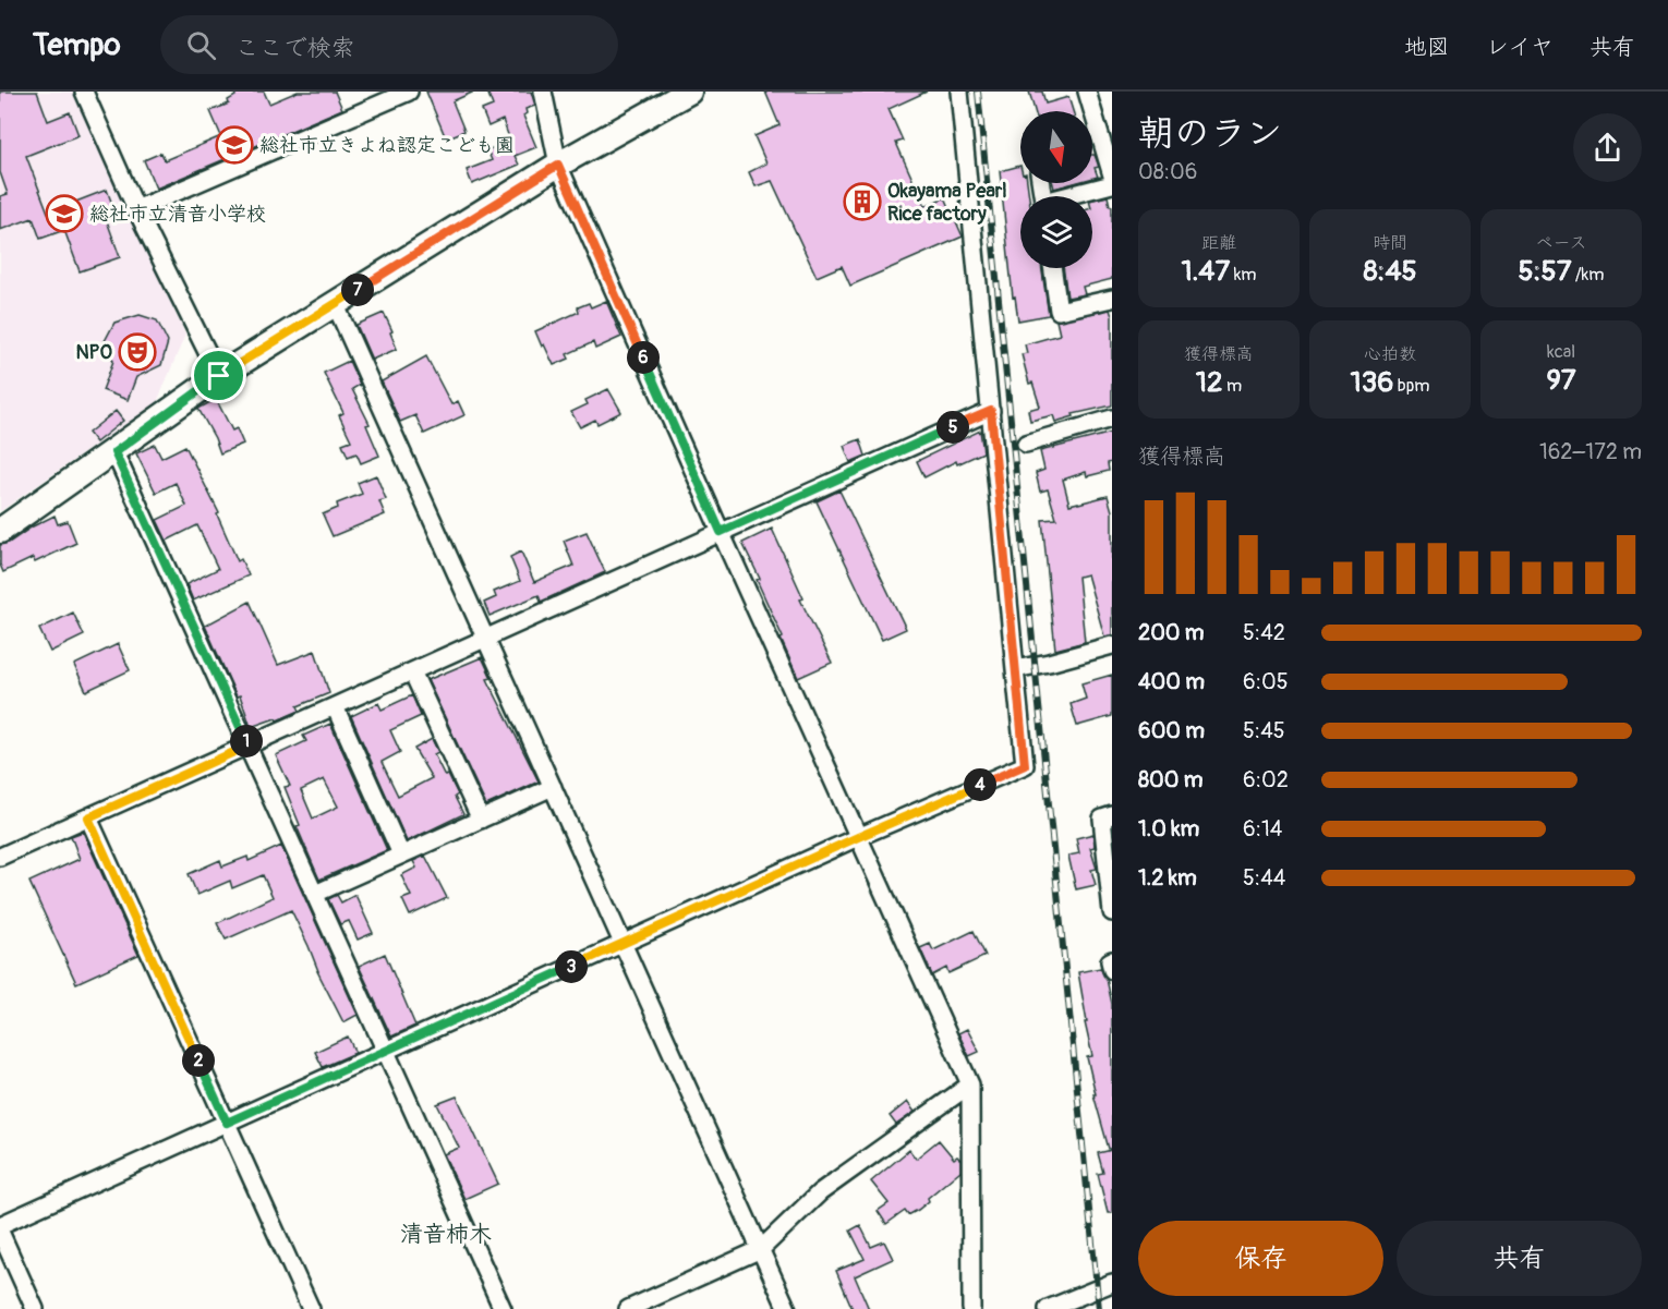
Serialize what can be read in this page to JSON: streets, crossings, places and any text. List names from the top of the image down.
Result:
{
  "districts": ["清音柿木"],
  "places": {
    "school or university": ["総社市立きよね認定こども園", "総社市立清音小学校"],
    "building": ["Okayama Pearl Rice factory"],
    "theatre": ["NPO"]
  },
  "north": "bottom",
  "page": {
    "header": "Tempo",
    "search": "ここで検索",
    "nav": ["地図", "レイヤ", "共有"],
    "heading": ["朝のラン", "08:06"],
    "stats": [
      ["距離", "1.47 km"],
      ["時間", "8:45"],
      ["ペース", "5:57 /km"],
      ["獲得標高", "12 m"],
      ["心拍数", "136 bpm"],
      ["kcal", "97"]
    ],
    "pins": [
      "7",
      "6",
      "5",
      "1",
      "4",
      "3",
      "2"
    ],
    "chart": ["獲得標高", "162–172 m"],
    "list": [
      {
        "name": "200 m",
        "note": "5:42"
      },
      {
        "name": "400 m",
        "note": "6:05"
      },
      {
        "name": "600 m",
        "note": "5:45"
      },
      {
        "name": "800 m",
        "note": "6:02"
      },
      {
        "name": "1.0 km",
        "note": "6:14"
      },
      {
        "name": "1.2 km",
        "note": "5:44"
      }
    ],
    "buttons": ["保存", "共有"]
  }
}
